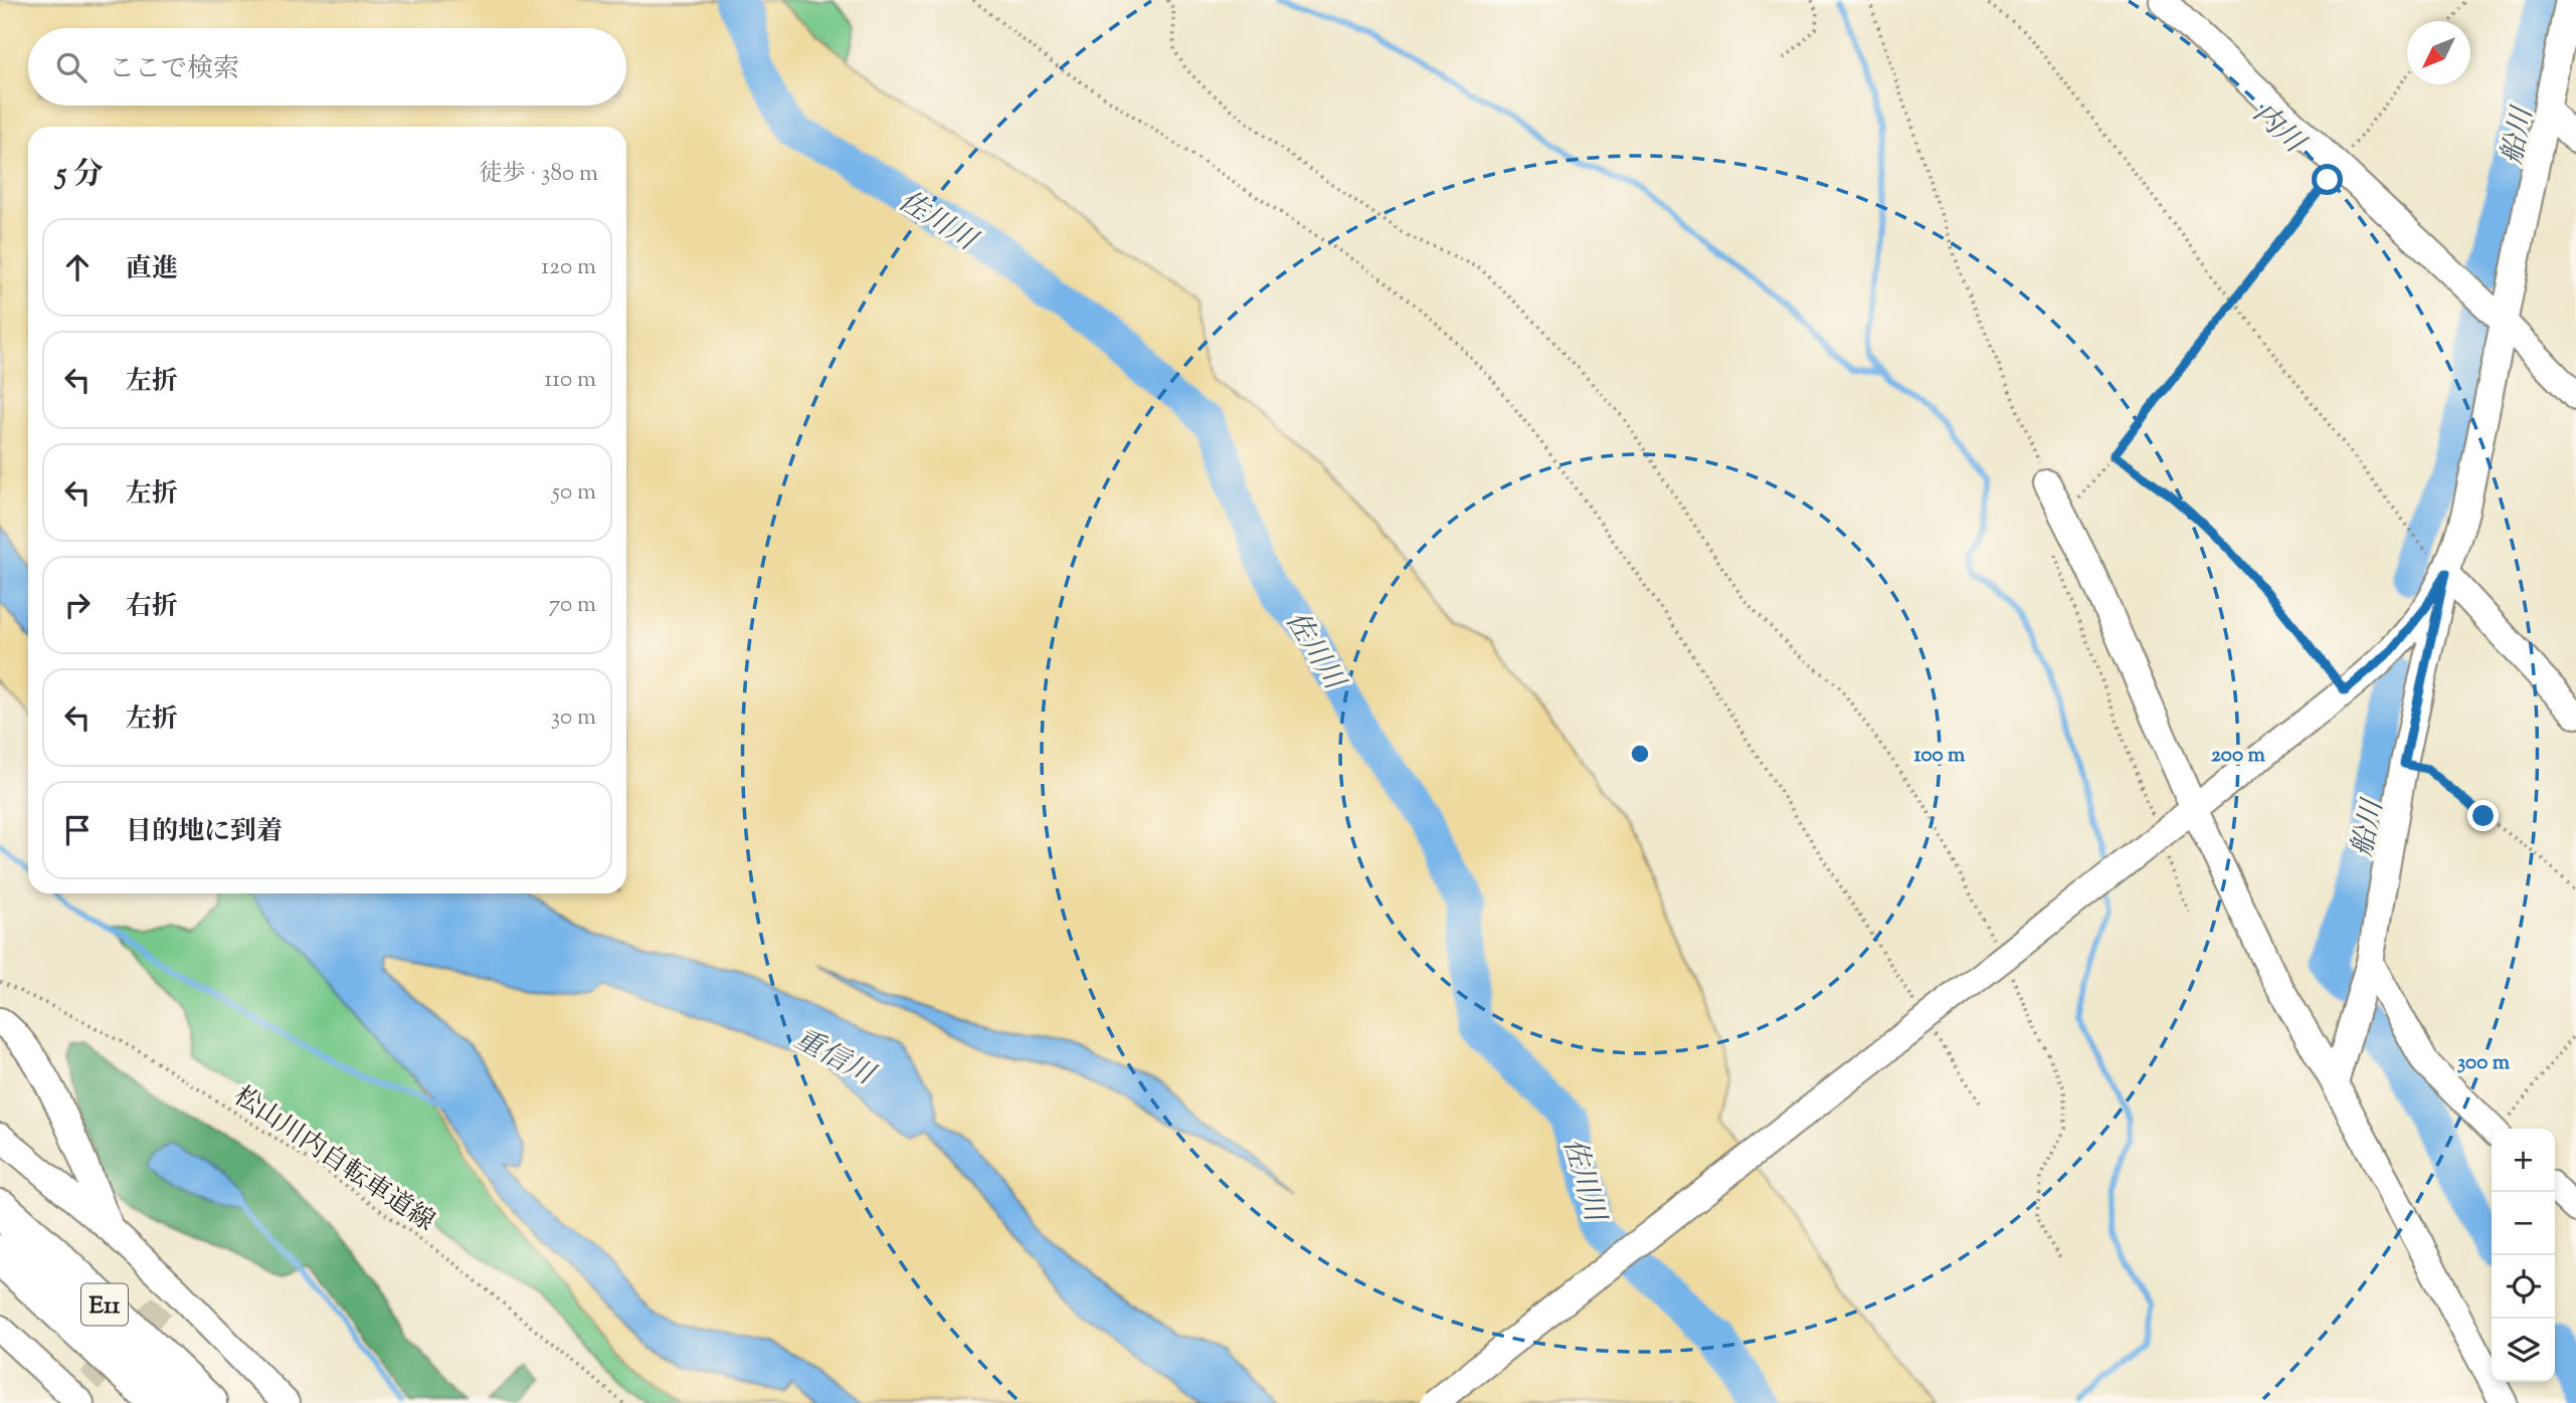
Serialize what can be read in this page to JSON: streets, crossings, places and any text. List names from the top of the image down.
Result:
{
  "streets": {
    "highway": ["E11"],
    "path": ["松山川内自転車道線"]
  },
  "water": [
    "内川",
    "船川",
    "佐川川",
    "重信川"
  ],
  "north": "bottom left",
  "page": {
    "search": "ここで検索",
    "heading": ["5 分", "徒歩 · 380 m"],
    "list": [
      ["直進", "120 m"],
      ["左折", "110 m"],
      ["左折", "50 m"],
      ["右折", "70 m"],
      ["左折", "30 m"],
      "目的地に到着"
    ],
    "map_buttons": ["+", "−"]
  },
  "rings": ["100 m", "200 m", "300 m"]
}
